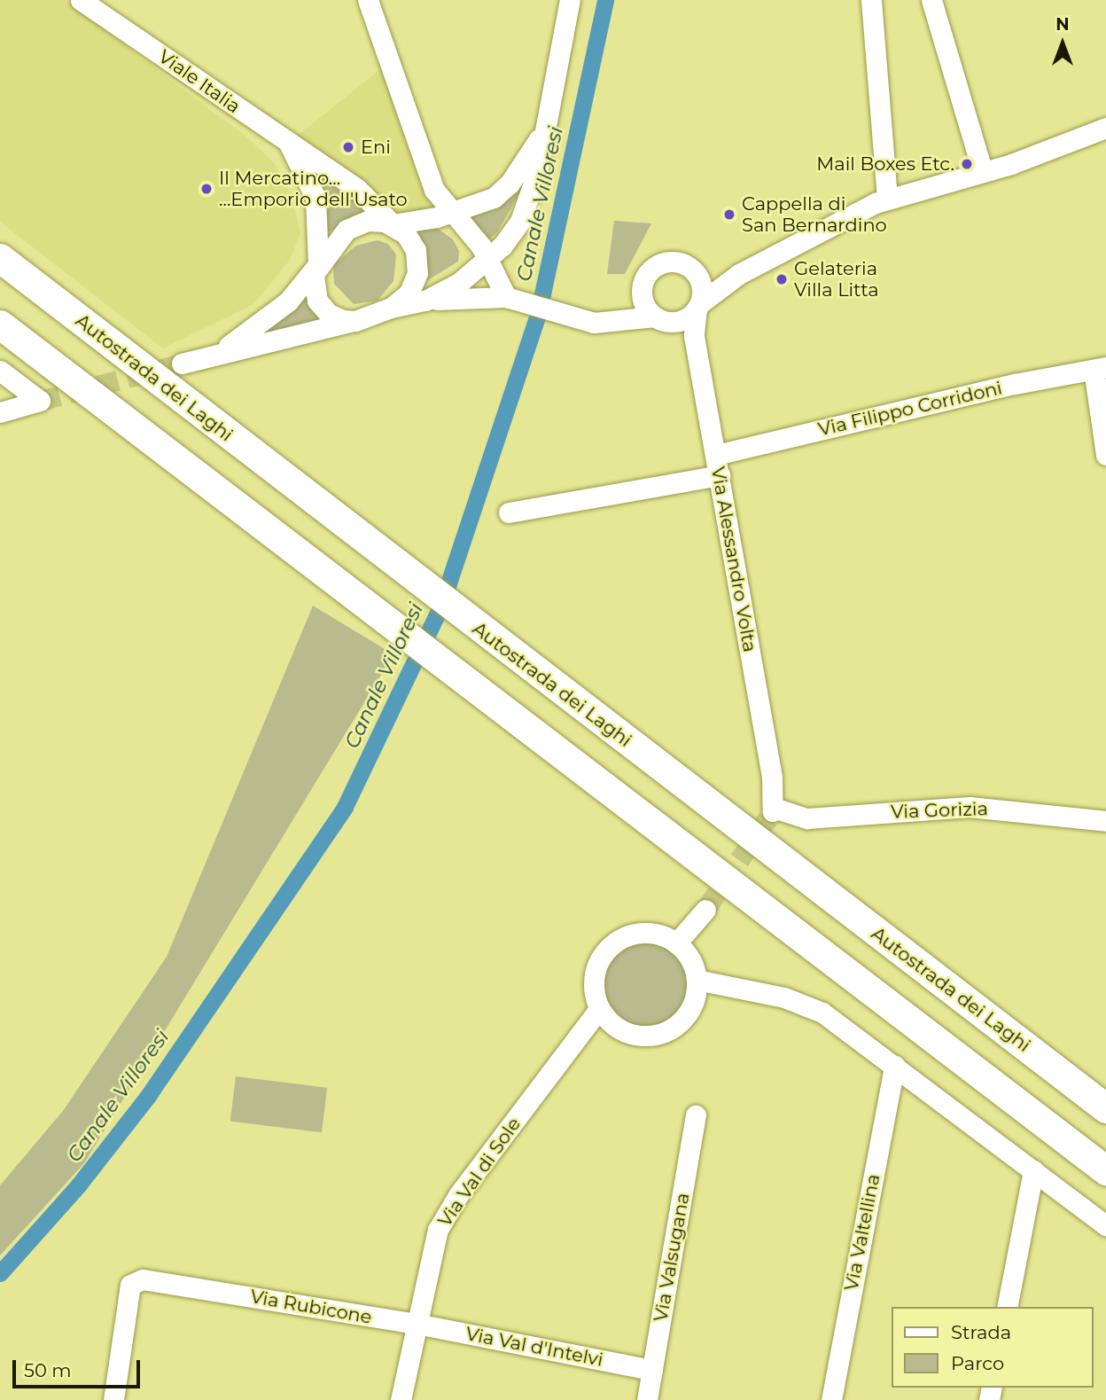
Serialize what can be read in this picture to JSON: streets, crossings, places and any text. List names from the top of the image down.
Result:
{
  "streets": {
    "highway": ["Autostrada dei Laghi"],
    "street": [
      "Viale Italia",
      "Via Filippo Corridoni",
      "Via Alessandro Volta",
      "Via Gorizia",
      "Via Val di Sole",
      "Via Valtellina",
      "Via Valsugana",
      "Via Rubicone",
      "Via Val d'Intelvi"
    ]
  },
  "crossings": [
    ["Via Filippo Corridoni", "Via Alessandro Volta"],
    ["Via Alessandro Volta", "Via Gorizia"],
    ["Via Val di Sole", "Via Rubicone"],
    ["Via Val di Sole", "Via Val d'Intelvi"],
    ["Via Valsugana", "Via Val d'Intelvi"],
    ["Via Rubicone", "Via Val d'Intelvi"]
  ],
  "water": ["Canale Villoresi"],
  "places": [
    "Eni",
    "Mail Boxes Etc.",
    "Il Mercatino... ...Emporio dell'Usato",
    "Cappella di San Bernardino",
    "Gelateria Villa Litta"
  ],
  "legend": ["Strada", "Parco"],
  "scale_bar": "50 m",
  "north": "top"
}
